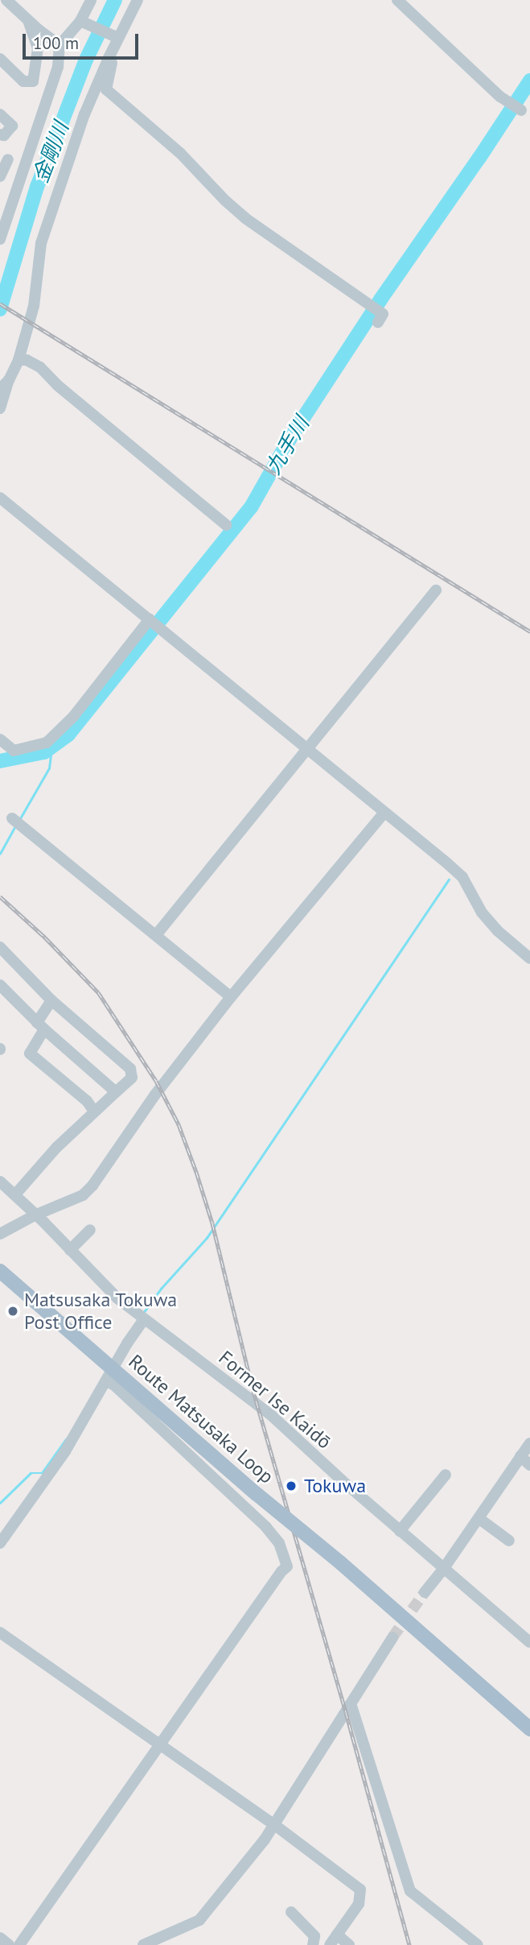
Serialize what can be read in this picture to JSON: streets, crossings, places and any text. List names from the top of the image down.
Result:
{
  "streets": {
    "main road": ["Route Matsusaka Loop"],
    "street": ["Former Ise Kaidō"]
  },
  "water": ["金剛川", "九手川"],
  "places": ["Matsusaka Tokuwa Post Office", "Tokuwa"],
  "scale_bar": "100 m"
}
